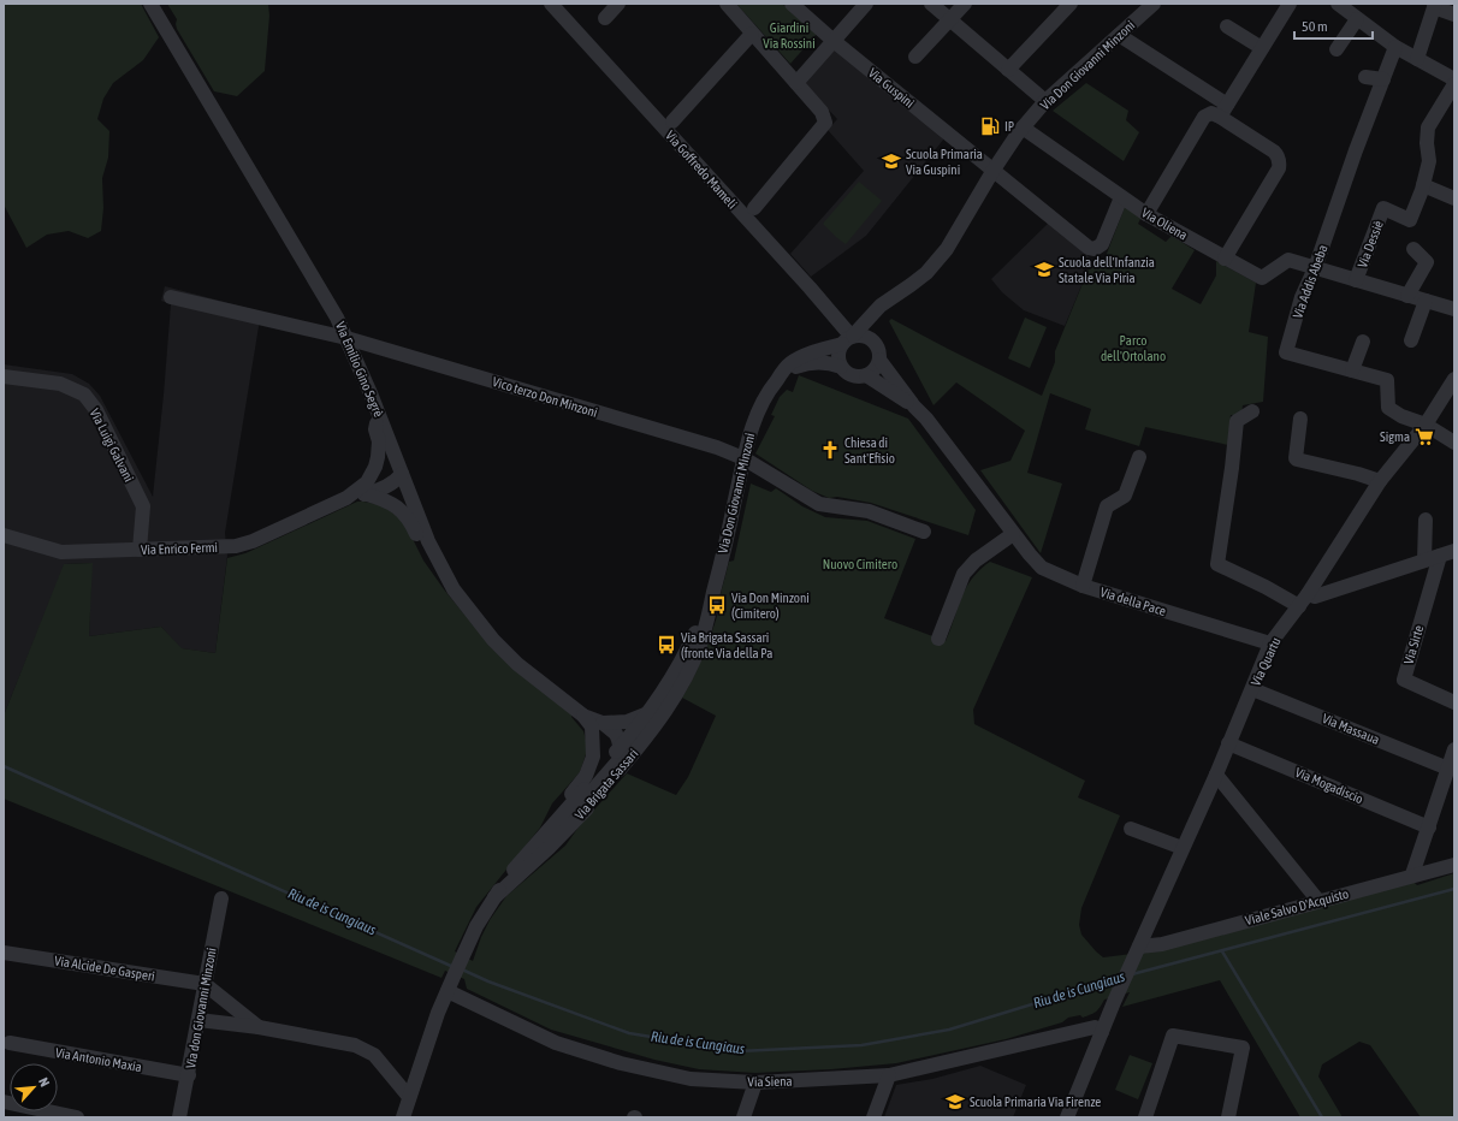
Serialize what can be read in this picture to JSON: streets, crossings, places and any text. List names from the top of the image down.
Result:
{
  "streets": {
    "street": [
      "Via Don Giovanni Minzoni",
      "Via Guspini",
      "Via Goffredo Mameli",
      "Via Oliena",
      "Via Dessiè",
      "Via Addis Abeba",
      "Via Emilio Gino Segrè",
      "Vico terzo Don Minzoni",
      "Via Luigi Galvani",
      "Via Enrico Fermi",
      "Via della Pace",
      "Via Sirte",
      "Via Quartu",
      "Via Massaua",
      "Via Brigata Sassari",
      "Via Mogadiscio",
      "Viale Salvo D'Acquisto",
      "Via Alcide De Gasperi",
      "Via don Giovanni Minzoni",
      "Via Antonio Maxia",
      "Via Siena"
    ]
  },
  "crossings": [
    ["Via Don Giovanni Minzoni", "Via Guspini"],
    ["Via Don Giovanni Minzoni", "Via Goffredo Mameli"],
    ["Via Don Giovanni Minzoni", "Via Oliena"],
    ["Via Don Giovanni Minzoni", "Vico terzo Don Minzoni"],
    ["Via Don Giovanni Minzoni", "Via della Pace"],
    ["Via Don Giovanni Minzoni", "Via Brigata Sassari"],
    ["Via Guspini", "Via Oliena"],
    ["Via Goffredo Mameli", "Via della Pace"],
    ["Via Oliena", "Via Addis Abeba"],
    ["Via Addis Abeba", "Via Quartu"],
    ["Via Emilio Gino Segrè", "Vico terzo Don Minzoni"],
    ["Via Emilio Gino Segrè", "Via Brigata Sassari"],
    ["Via Luigi Galvani", "Via Enrico Fermi"],
    ["Via della Pace", "Via Quartu"],
    ["Via Quartu", "Via Massaua"],
    ["Via Quartu", "Via Mogadiscio"],
    ["Via Quartu", "Viale Salvo D'Acquisto"],
    ["Via Quartu", "Via Siena"],
    ["Via Brigata Sassari", "Via Siena"],
    ["Via Alcide De Gasperi", "Via don Giovanni Minzoni"],
    ["Via don Giovanni Minzoni", "Via Antonio Maxia"]
  ],
  "water": ["Riu de is Cungiaus"],
  "parks": ["Giardini Via Rossini", "Parco dell'Ortolano", "Nuovo Cimitero"],
  "places": {
    "fuel station": ["IP"],
    "school or university": ["Scuola Primaria Via Guspini", "Scuola dell'Infanzia Statale Via Piria", "Scuola Primaria Via Firenze"],
    "supermarket": ["Sigma"],
    "church": ["Chiesa di Sant'Efisio"],
    "bus stop": ["Via Don Minzoni (Cimitero)", "Via Brigata Sassari (fronte Via della Pa"]
  },
  "scale_bar": "50 m",
  "north": "top right"
}
